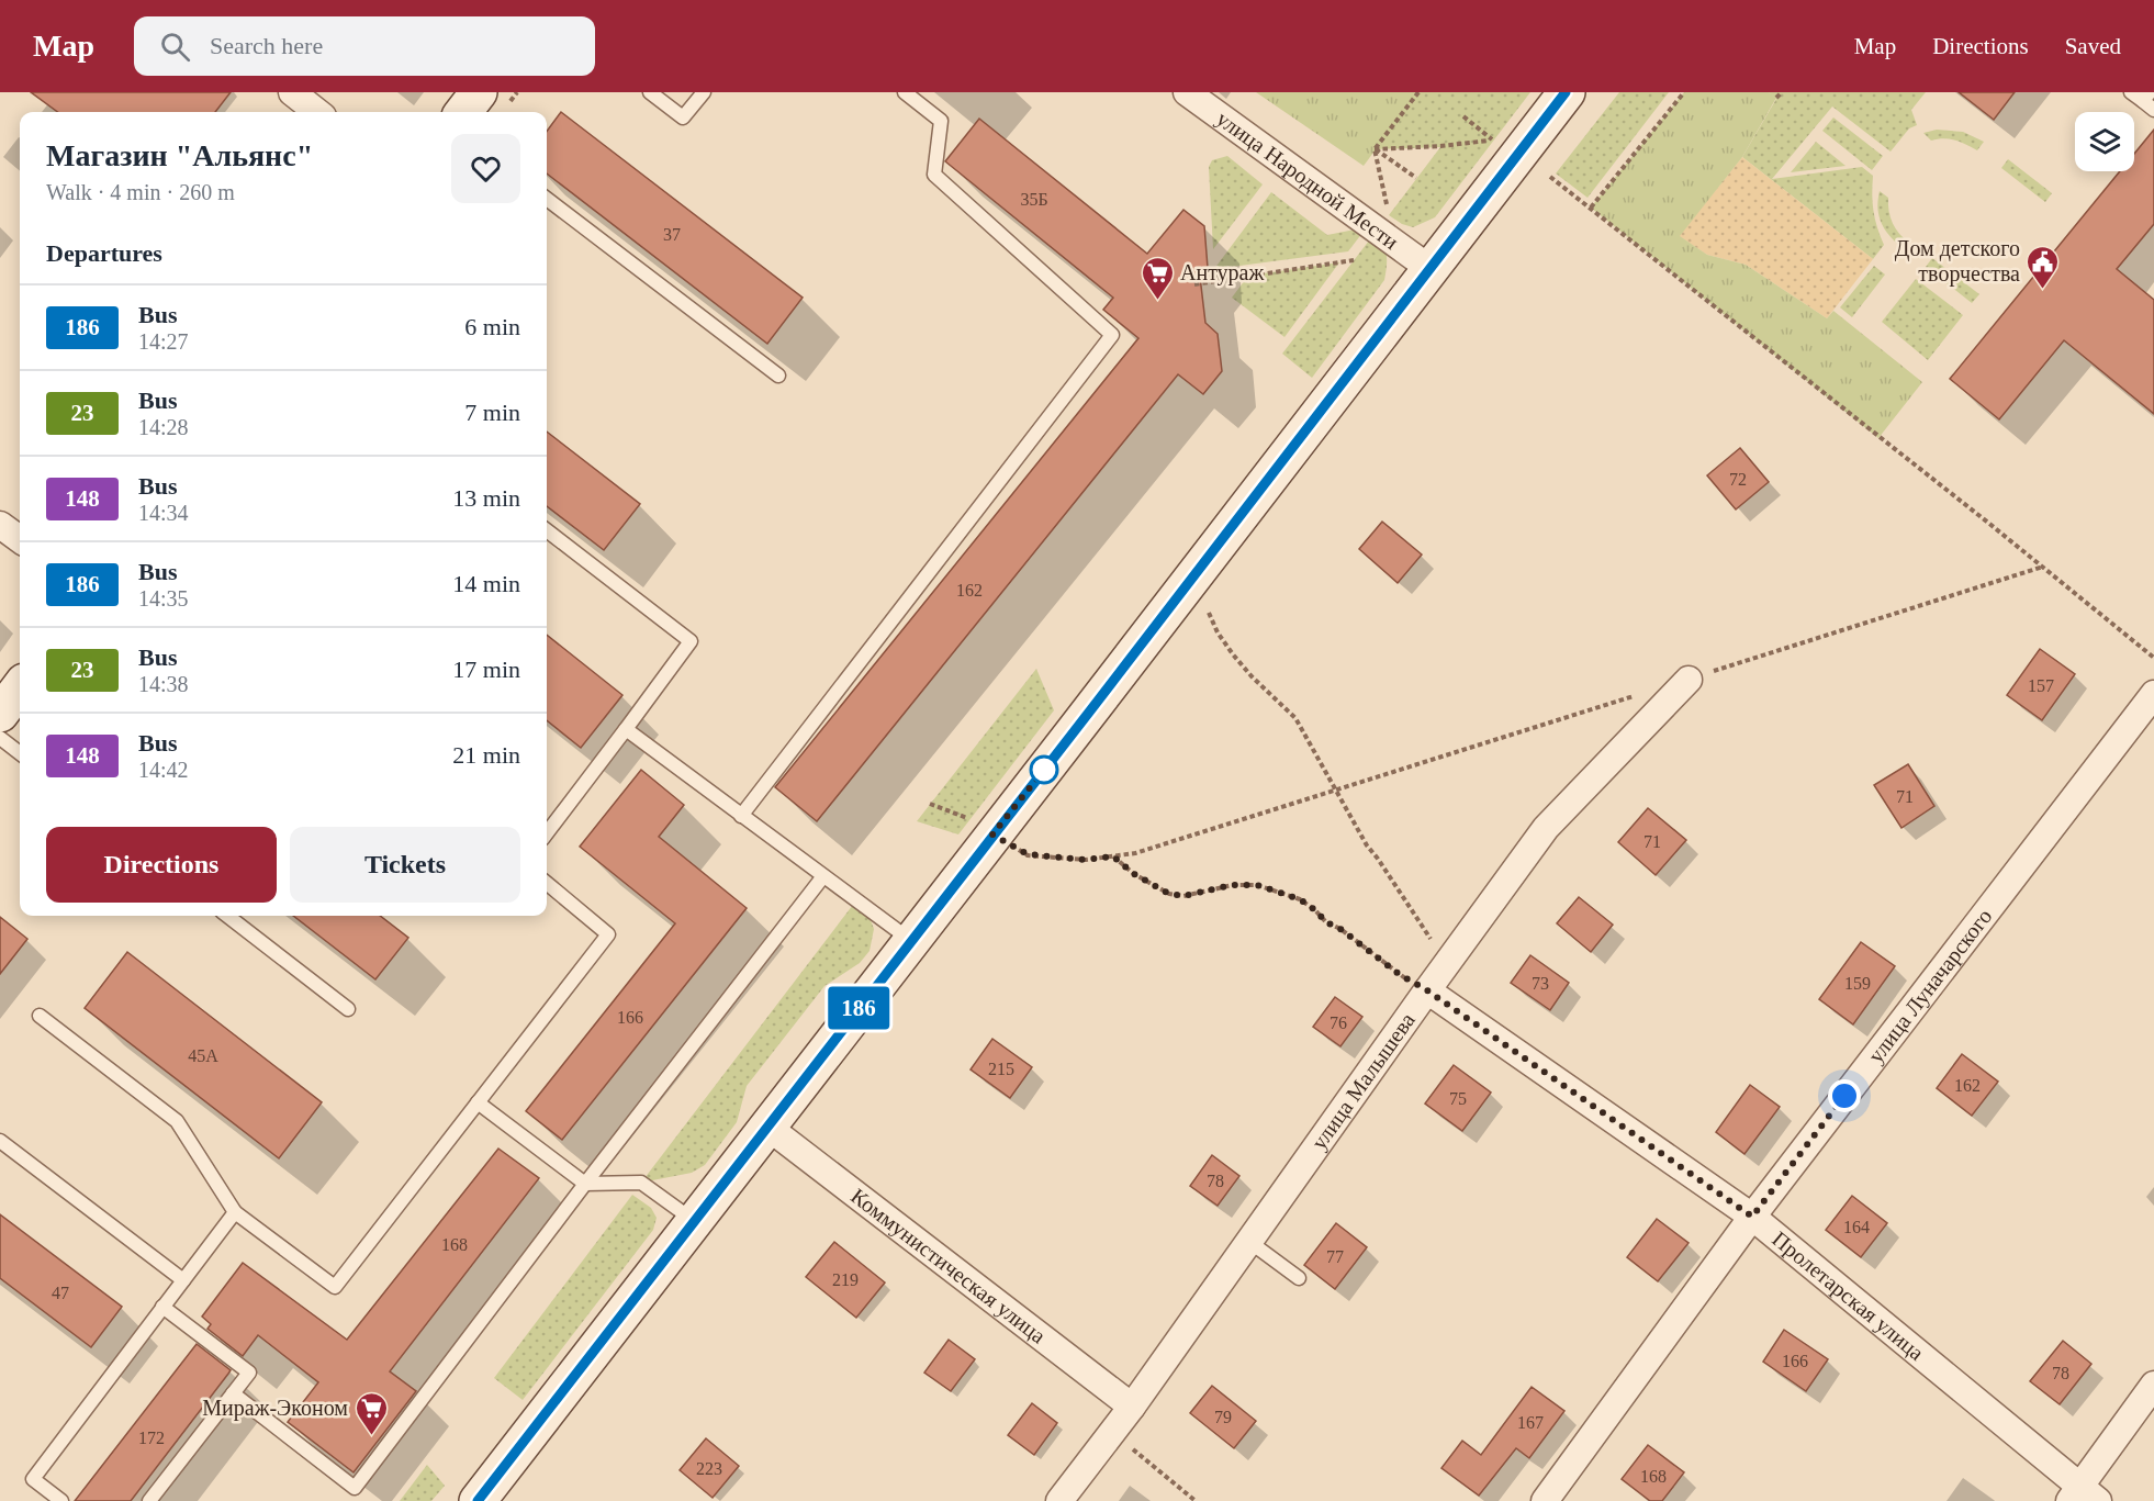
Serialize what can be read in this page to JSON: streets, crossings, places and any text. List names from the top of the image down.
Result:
{
  "streets": {
    "street": [
      "улица Народной Мести",
      "улица Луначарского",
      "улица Малышева",
      "Коммунистическая улица",
      "Пролетарская улица"
    ]
  },
  "crossings": [
    ["улица Луначарского", "Пролетарская улица"],
    ["улица Малышева", "Коммунистическая улица"],
    ["улица Малышева", "Пролетарская улица"]
  ],
  "places": {
    "public building": ["Дом детского творчества"],
    "supermarket": ["Антураж", "Мираж-Эконом"]
  },
  "lines": ["bus line 186"],
  "house_numbers": [
    "35Б",
    "37",
    "72",
    "162",
    "157",
    "71",
    "71",
    "73",
    "159",
    "166",
    "76",
    "45А",
    "215",
    "162",
    "75",
    "78",
    "164",
    "168",
    "77",
    "219",
    "47",
    "166",
    "78",
    "79",
    "167",
    "172",
    "223",
    "168"
  ],
  "page": {
    "header": "Map",
    "search": "Search here",
    "nav": ["Map", "Directions", "Saved"],
    "on_map": "186",
    "heading": [
      ["Магазин \"Альянс\"", "Walk · 4 min · 260 m"],
      "Departures"
    ],
    "list": [
      {
        "mark": "186",
        "name": "Bus",
        "note": "14:27",
        "value": "6 min"
      },
      {
        "mark": "23",
        "name": "Bus",
        "note": "14:28",
        "value": "7 min"
      },
      {
        "mark": "148",
        "name": "Bus",
        "note": "14:34",
        "value": "13 min"
      },
      {
        "mark": "186",
        "name": "Bus",
        "note": "14:35",
        "value": "14 min"
      },
      {
        "mark": "23",
        "name": "Bus",
        "note": "14:38",
        "value": "17 min"
      },
      {
        "mark": "148",
        "name": "Bus",
        "note": "14:42",
        "value": "21 min"
      }
    ],
    "buttons": ["Directions", "Tickets"]
  }
}
